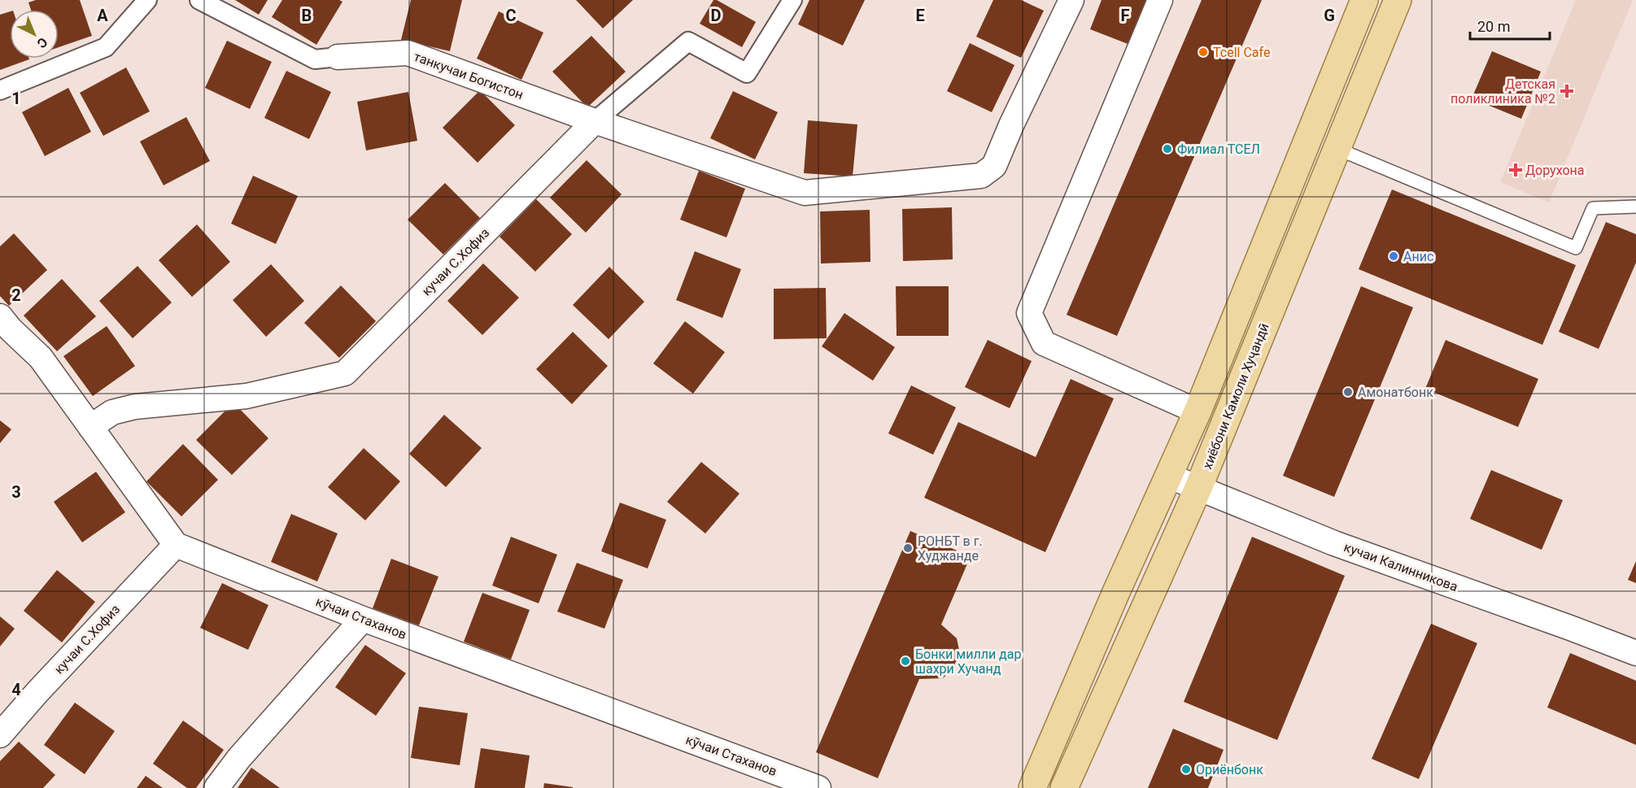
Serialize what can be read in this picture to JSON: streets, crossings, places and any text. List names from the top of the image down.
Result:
{
  "streets": {
    "main road": ["хиёбони Камоли Хуҷандӣ"],
    "street": [
      "танкучаи Богистон",
      "кучаи С.Хофиз",
      "кучаи Калинникова",
      "кӯчаи Стаханов"
    ]
  },
  "crossings": [
    ["танкучаи Богистон", "кучаи С.Хофиз"],
    ["кучаи С.Хофиз", "кӯчаи Стаханов"],
    ["хиёбони Камоли Хуҷандӣ", "кучаи Калинникова"]
  ],
  "places": {
    "other": [
      "Tcell Cafe",
      "Филиал ТСЕЛ",
      "Анис",
      "Амонатбонк",
      "РОНБТ в г. Худжанде",
      "Бонки милли дар шахри Хучанд",
      "Ориёнбонк"
    ],
    "health": ["Детская поликлиника №2", "Дорухона"]
  },
  "scale_bar": "20 m",
  "north": "bottom right",
  "grid": {
    "columns": [
      "A",
      "B",
      "C",
      "D",
      "E",
      "F",
      "G"
    ],
    "rows": [
      "1",
      "2",
      "3",
      "4"
    ]
  }
}
